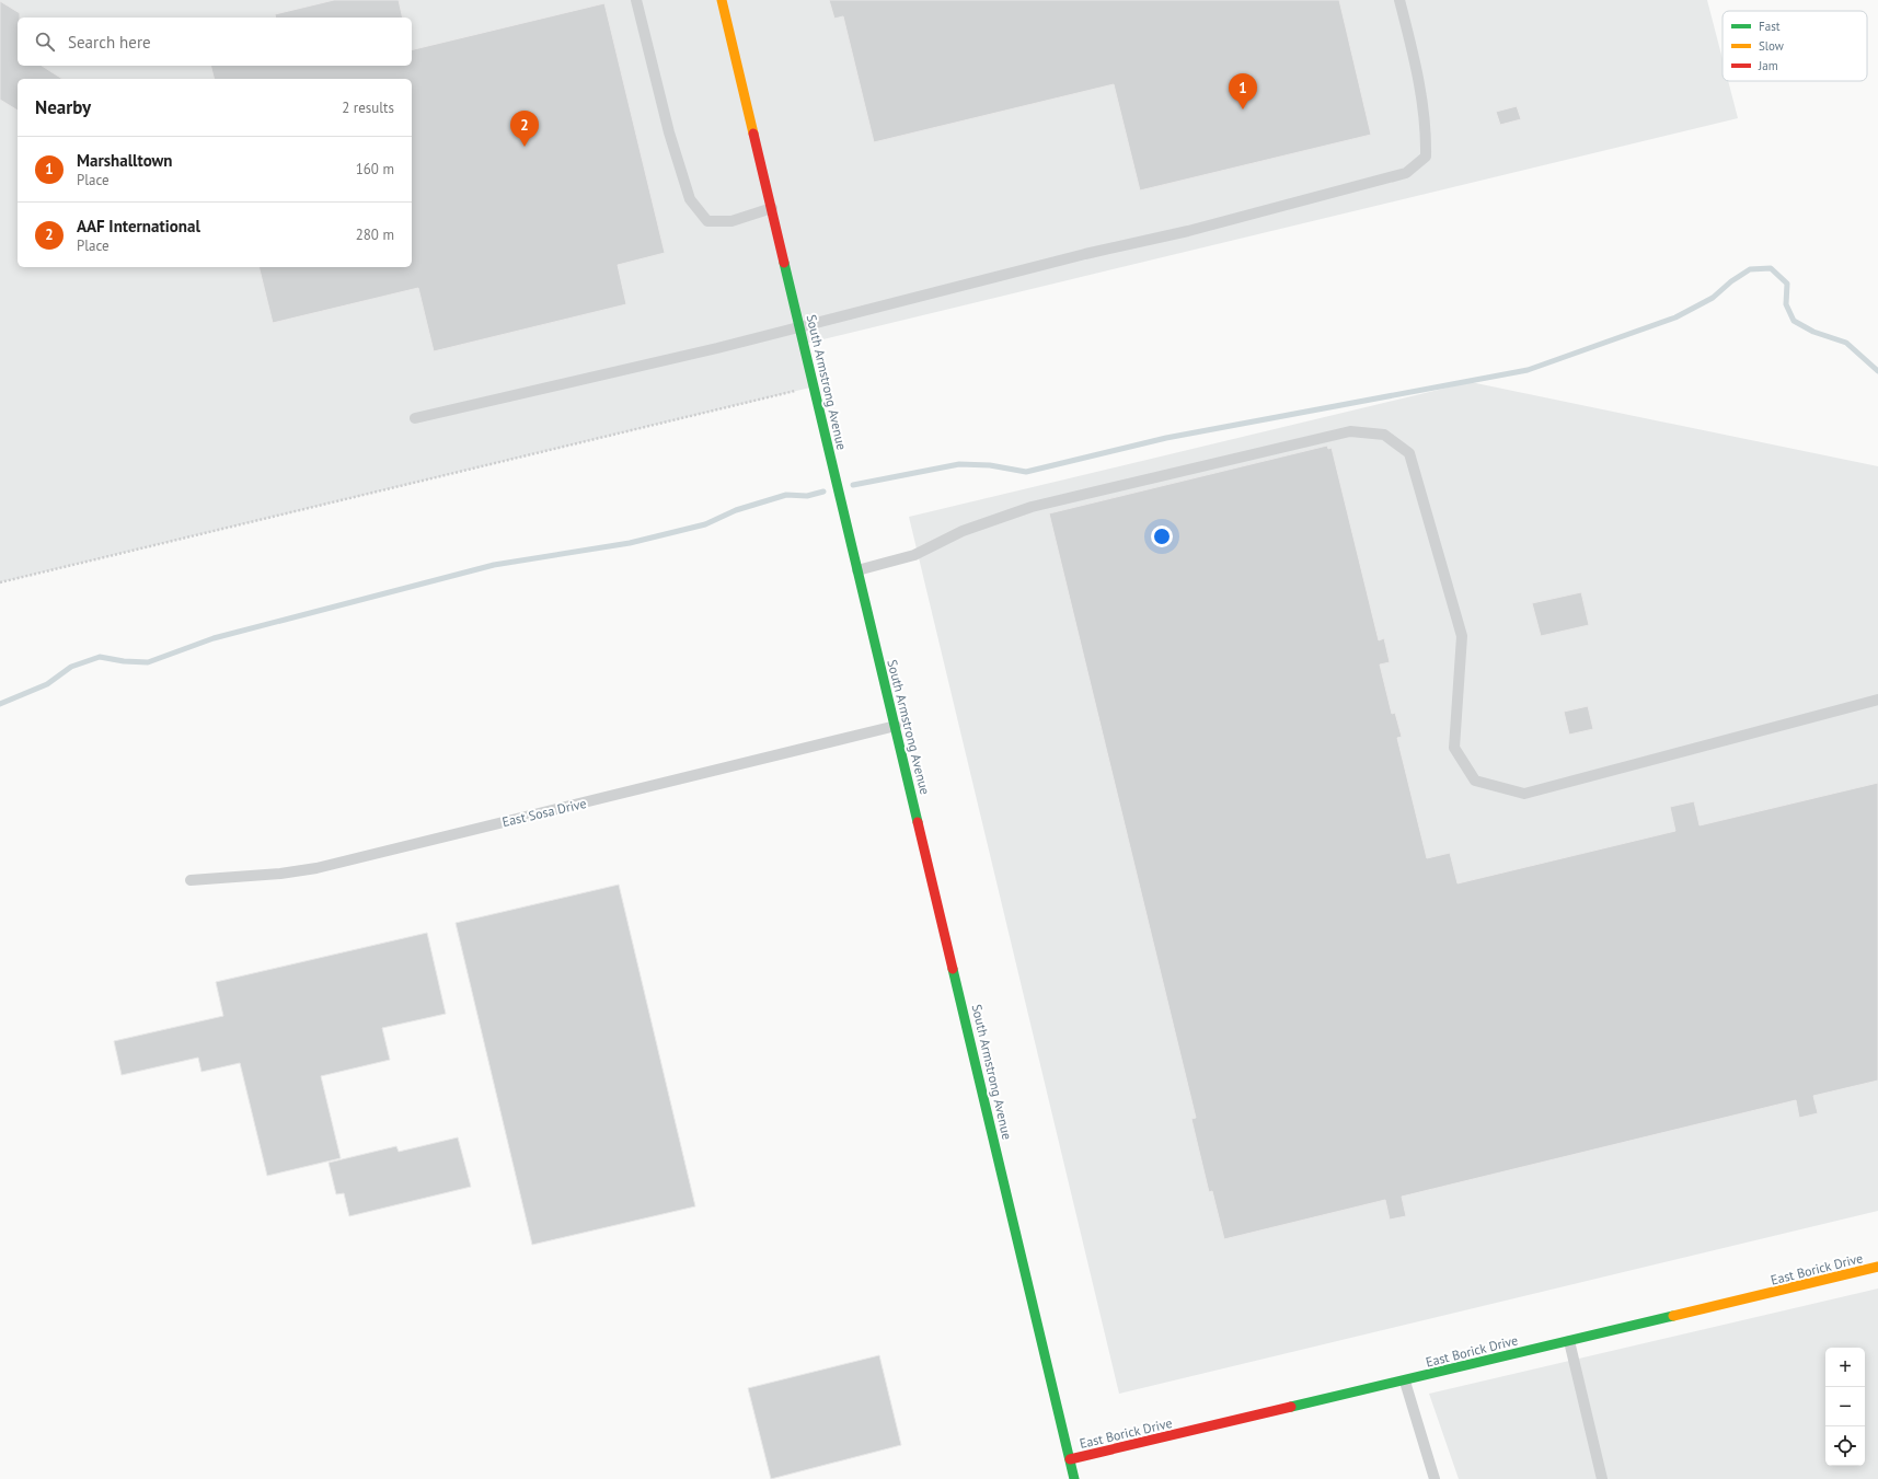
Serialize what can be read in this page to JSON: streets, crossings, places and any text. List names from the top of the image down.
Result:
{
  "streets": {
    "street": ["South Armstrong Avenue", "East Borick Drive"],
    "lane": ["East Sosa Drive"]
  },
  "crossings": [
    ["South Armstrong Avenue", "East Sosa Drive"],
    ["South Armstrong Avenue", "East Borick Drive"]
  ],
  "legend": ["Fast", "Slow", "Jam"],
  "page": {
    "search": "Search here",
    "pins": ["1", "2"],
    "heading": ["Nearby", "2 results"],
    "list": [
      {
        "mark": "1",
        "name": "Marshalltown",
        "note": "Place",
        "value": "160 m"
      },
      {
        "mark": "2",
        "name": "AAF International",
        "note": "Place",
        "value": "280 m"
      }
    ],
    "map_buttons": ["+", "−"]
  }
}
